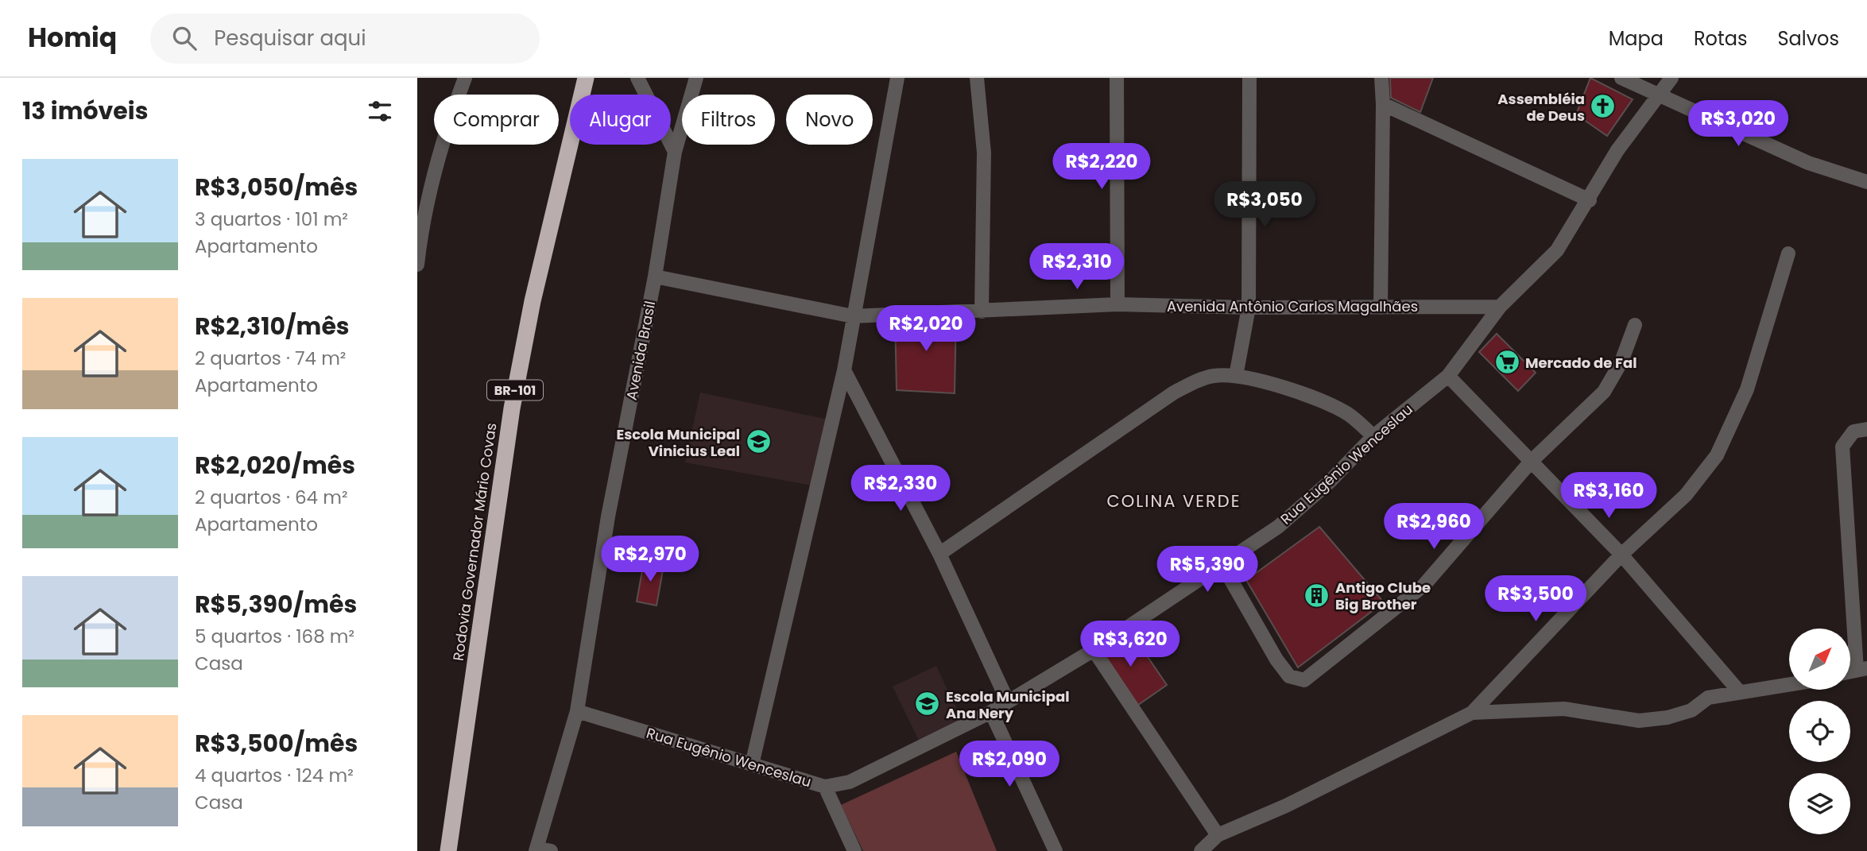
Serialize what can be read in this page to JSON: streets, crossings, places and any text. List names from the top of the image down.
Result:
{
  "streets": {
    "highway": ["BR-101", "Rodovia Governador Mário Covas"],
    "street": ["Avenida Antônio Carlos Magalhães", "Avenida Brasil", "Rua Eugênio Wenceslau"]
  },
  "crossings": [
    ["Avenida Antônio Carlos Magalhães", "Avenida Brasil"],
    ["Avenida Antônio Carlos Magalhães", "Rua Eugênio Wenceslau"],
    ["Avenida Brasil", "Rua Eugênio Wenceslau"]
  ],
  "districts": ["COLINA VERDE"],
  "places": {
    "church": ["Assembléia de Deus"],
    "supermarket": ["Mercado de Fal"],
    "school or university": ["Escola Municipal Vinicius Leal", "Escola Municipal Ana Nery"],
    "building": ["Antigo Clube Big Brother"]
  },
  "north": "top right",
  "page": {
    "header": "Homiq",
    "search": "Pesquisar aqui",
    "nav": ["Mapa", "Rotas", "Salvos"],
    "heading": "13 imóveis",
    "chip": [
      "Comprar",
      "Alugar",
      "Filtros",
      "Novo"
    ],
    "price": [
      "R$3,020",
      "R$2,220",
      "R$3,050",
      "R$2,310",
      "R$2,020",
      "R$2,330",
      "R$3,160",
      "R$2,960",
      "R$2,970",
      "R$5,390",
      "R$3,500",
      "R$3,620",
      "R$2,090"
    ],
    "list": [
      {
        "name": "R$3,050/mês",
        "note": "3 quartos · 101 m² · Apartamento"
      },
      {
        "name": "R$2,310/mês",
        "note": "2 quartos · 74 m² · Apartamento"
      },
      {
        "name": "R$2,020/mês",
        "note": "2 quartos · 64 m² · Apartamento"
      },
      {
        "name": "R$5,390/mês",
        "note": "5 quartos · 168 m² · Casa"
      },
      {
        "name": "R$3,500/mês",
        "note": "4 quartos · 124 m² · Casa"
      }
    ]
  }
}
